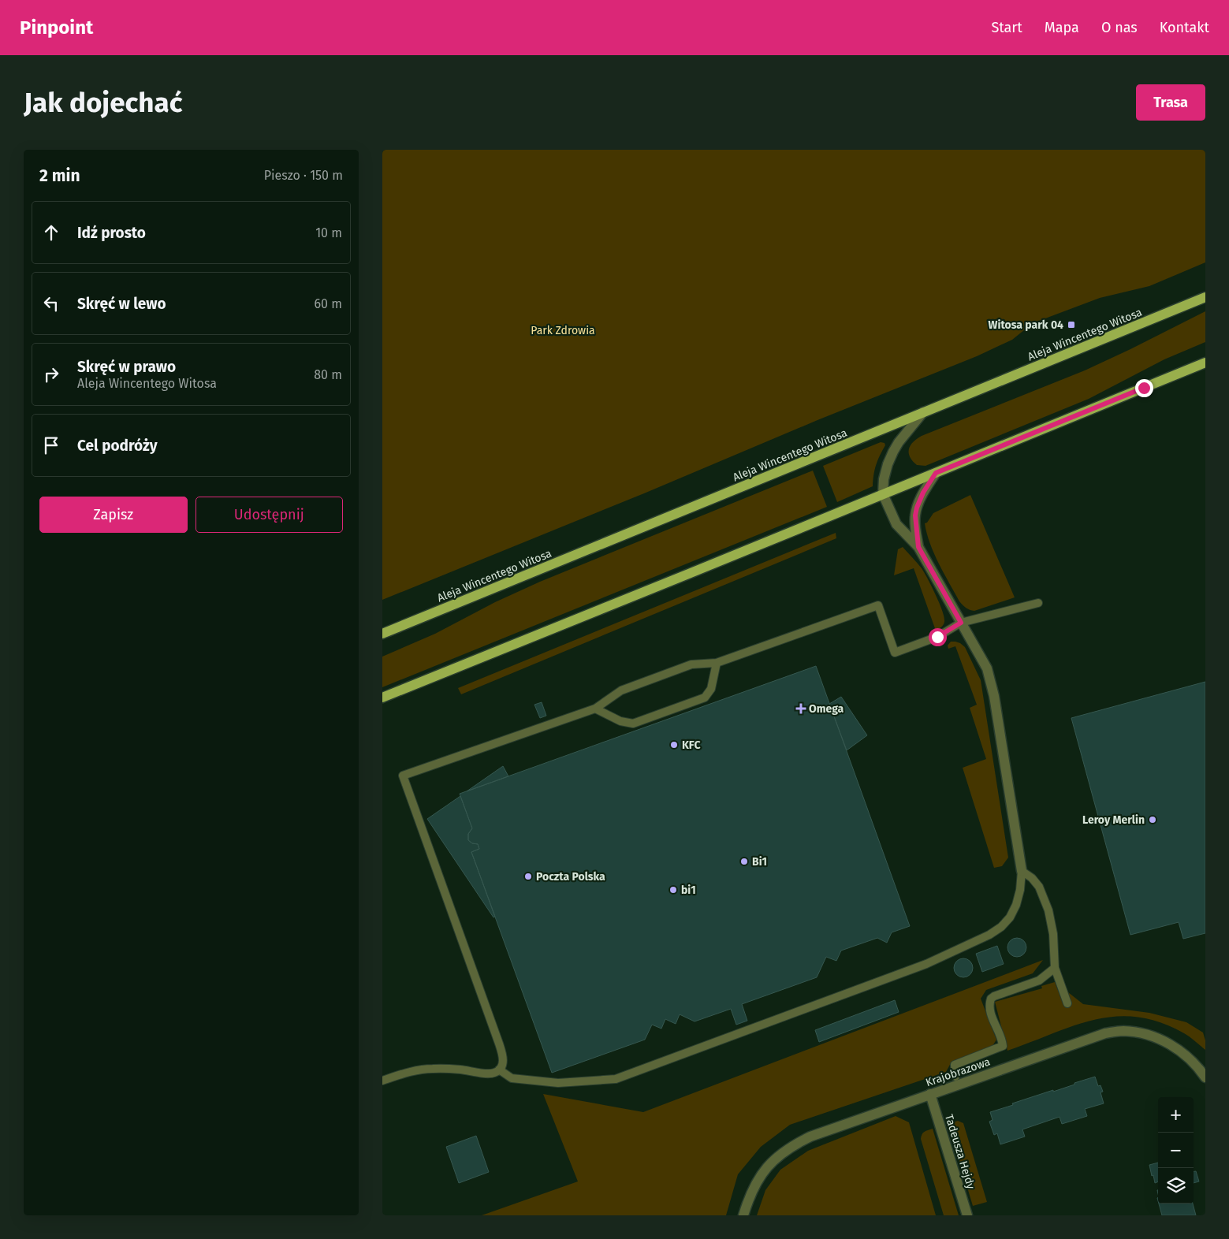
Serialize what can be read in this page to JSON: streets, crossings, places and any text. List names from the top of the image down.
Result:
{
  "streets": {
    "main road": ["Aleja Wincentego Witosa"],
    "street": ["Krajobrazowa", "Tadeusza Hejdy"]
  },
  "crossings": [
    ["Krajobrazowa", "Tadeusza Hejdy"]
  ],
  "parks": ["Park Zdrowia"],
  "places": {
    "transit": ["Witosa park 04"],
    "health": ["Omega"],
    "other": [
      "KFC",
      "Leroy Merlin",
      "Bi1",
      "Poczta Polska",
      "bi1"
    ]
  },
  "page": {
    "header": "Pinpoint",
    "nav": [
      "Start",
      "Mapa",
      "O nas",
      "Kontakt"
    ],
    "buttons": [
      "Trasa",
      ["Zapisz", "Udostępnij"]
    ],
    "title": "Jak dojechać",
    "heading": ["2 min", "Pieszo · 150 m"],
    "list": [
      ["Idź prosto", "10 m"],
      ["Skręć w lewo", "60 m"],
      ["Skręć w prawo", "Aleja Wincentego Witosa", "80 m"],
      "Cel podróży"
    ],
    "map_buttons": ["+", "−"]
  }
}
